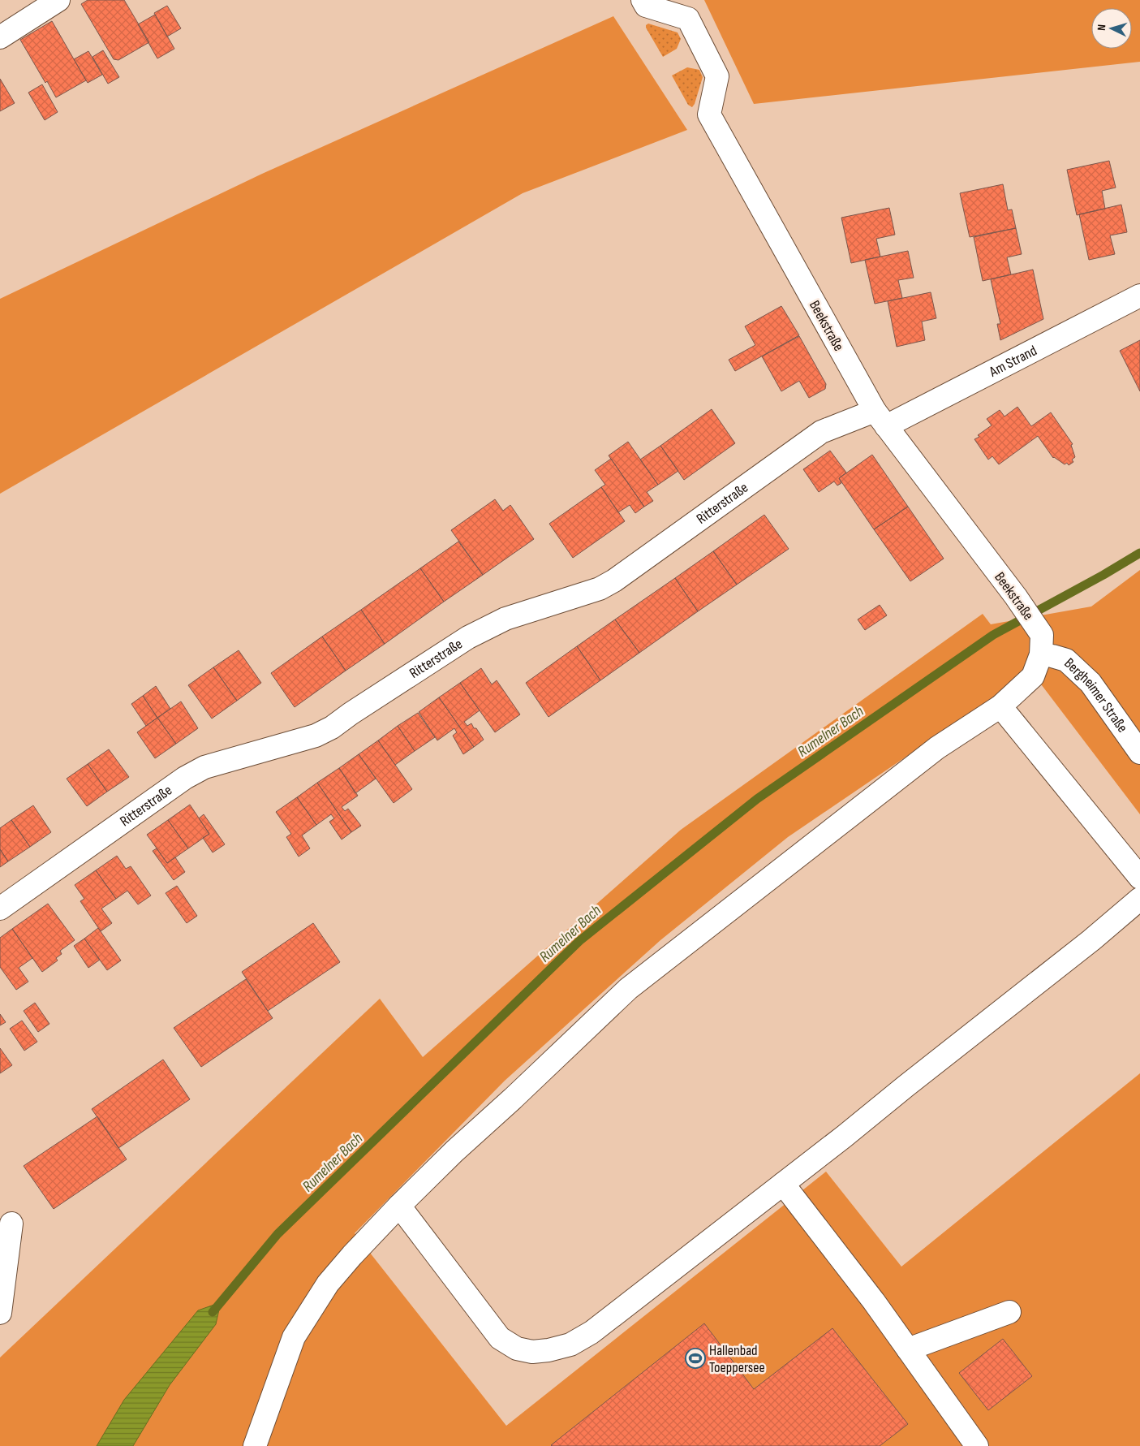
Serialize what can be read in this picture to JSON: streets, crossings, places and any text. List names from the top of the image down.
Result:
{
  "streets": {
    "street": [
      "Beekstraße",
      "Am Strand",
      "Ritterstraße",
      "Bergheimer Straße"
    ]
  },
  "crossings": [
    ["Beekstraße", "Am Strand"],
    ["Beekstraße", "Ritterstraße"],
    ["Beekstraße", "Bergheimer Straße"],
    ["Am Strand", "Ritterstraße"]
  ],
  "water": ["Rumelner Bach"],
  "places": {
    "sports": ["Hallenbad Toeppersee"]
  },
  "north": "left"
}
